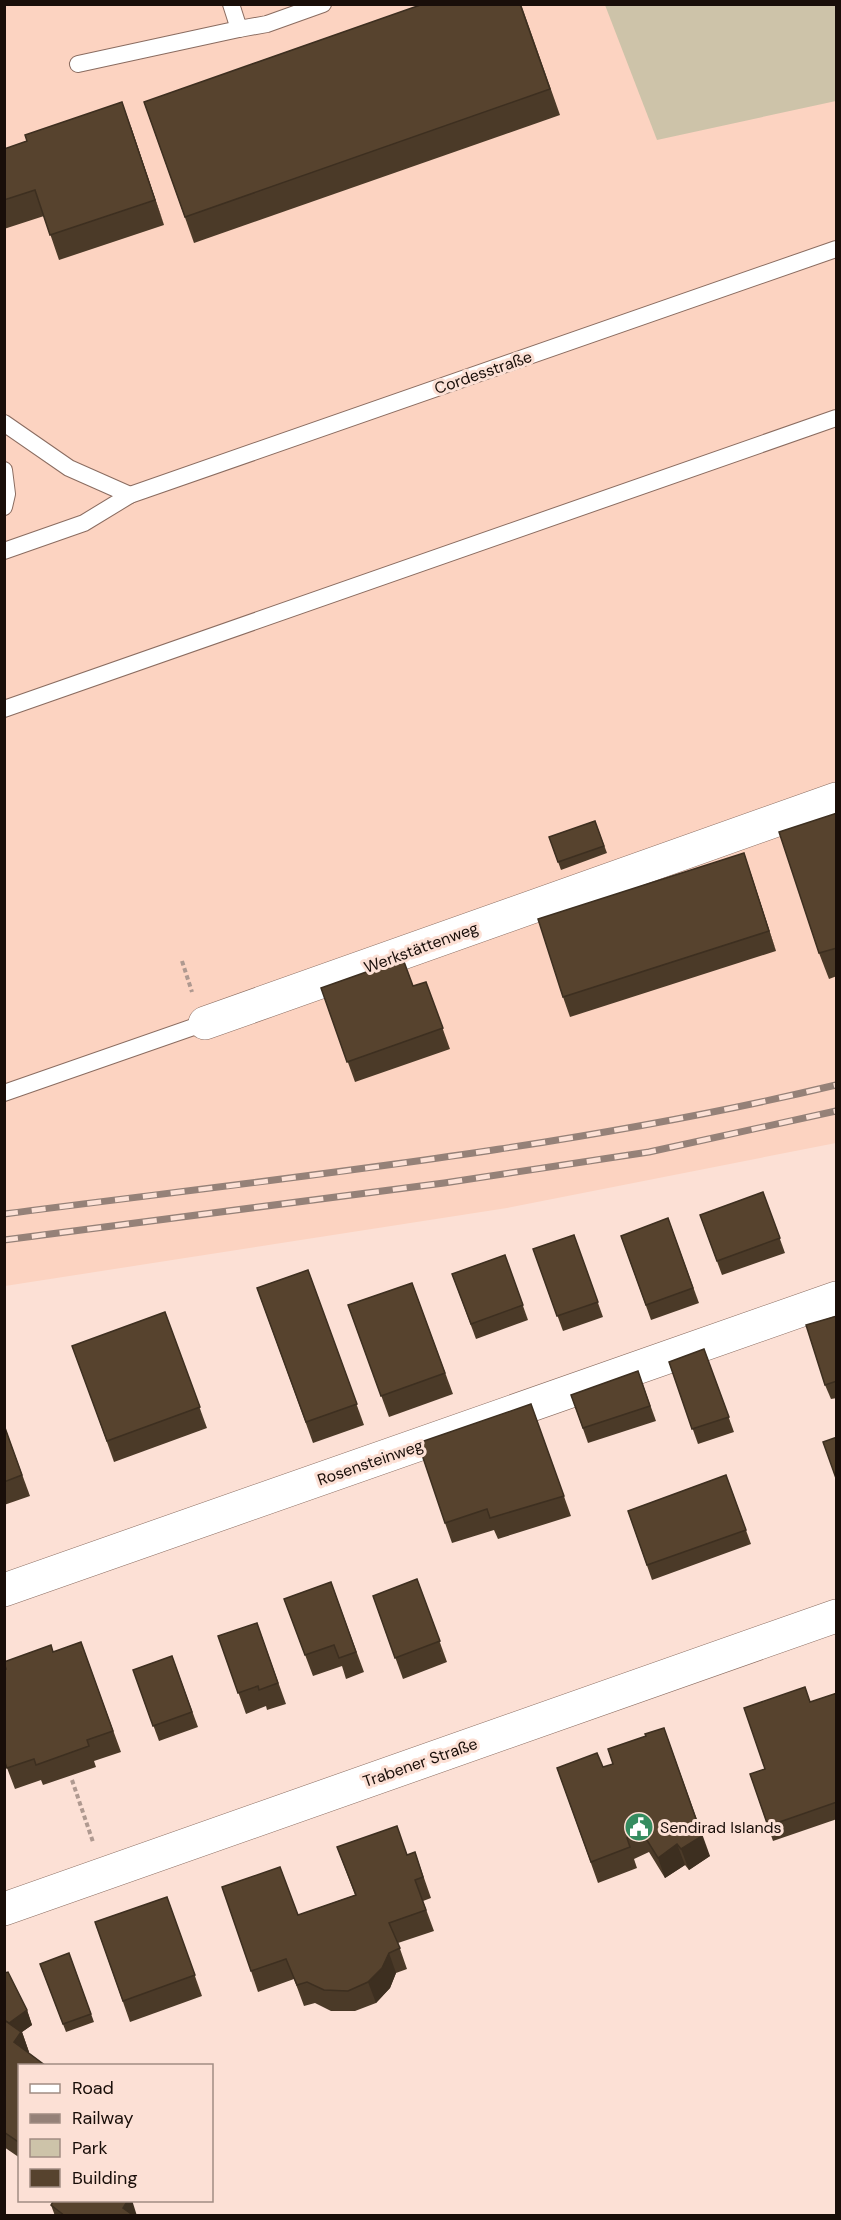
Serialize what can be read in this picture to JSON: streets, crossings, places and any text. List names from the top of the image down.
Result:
{
  "streets": {
    "street": ["Werkstättenweg", "Rosensteinweg", "Trabener Straße"],
    "lane": ["Cordesstraße"]
  },
  "places": {
    "public building": ["Sendirad Islands"]
  },
  "legend": [
    "Road",
    "Railway",
    "Park",
    "Building"
  ]
}
